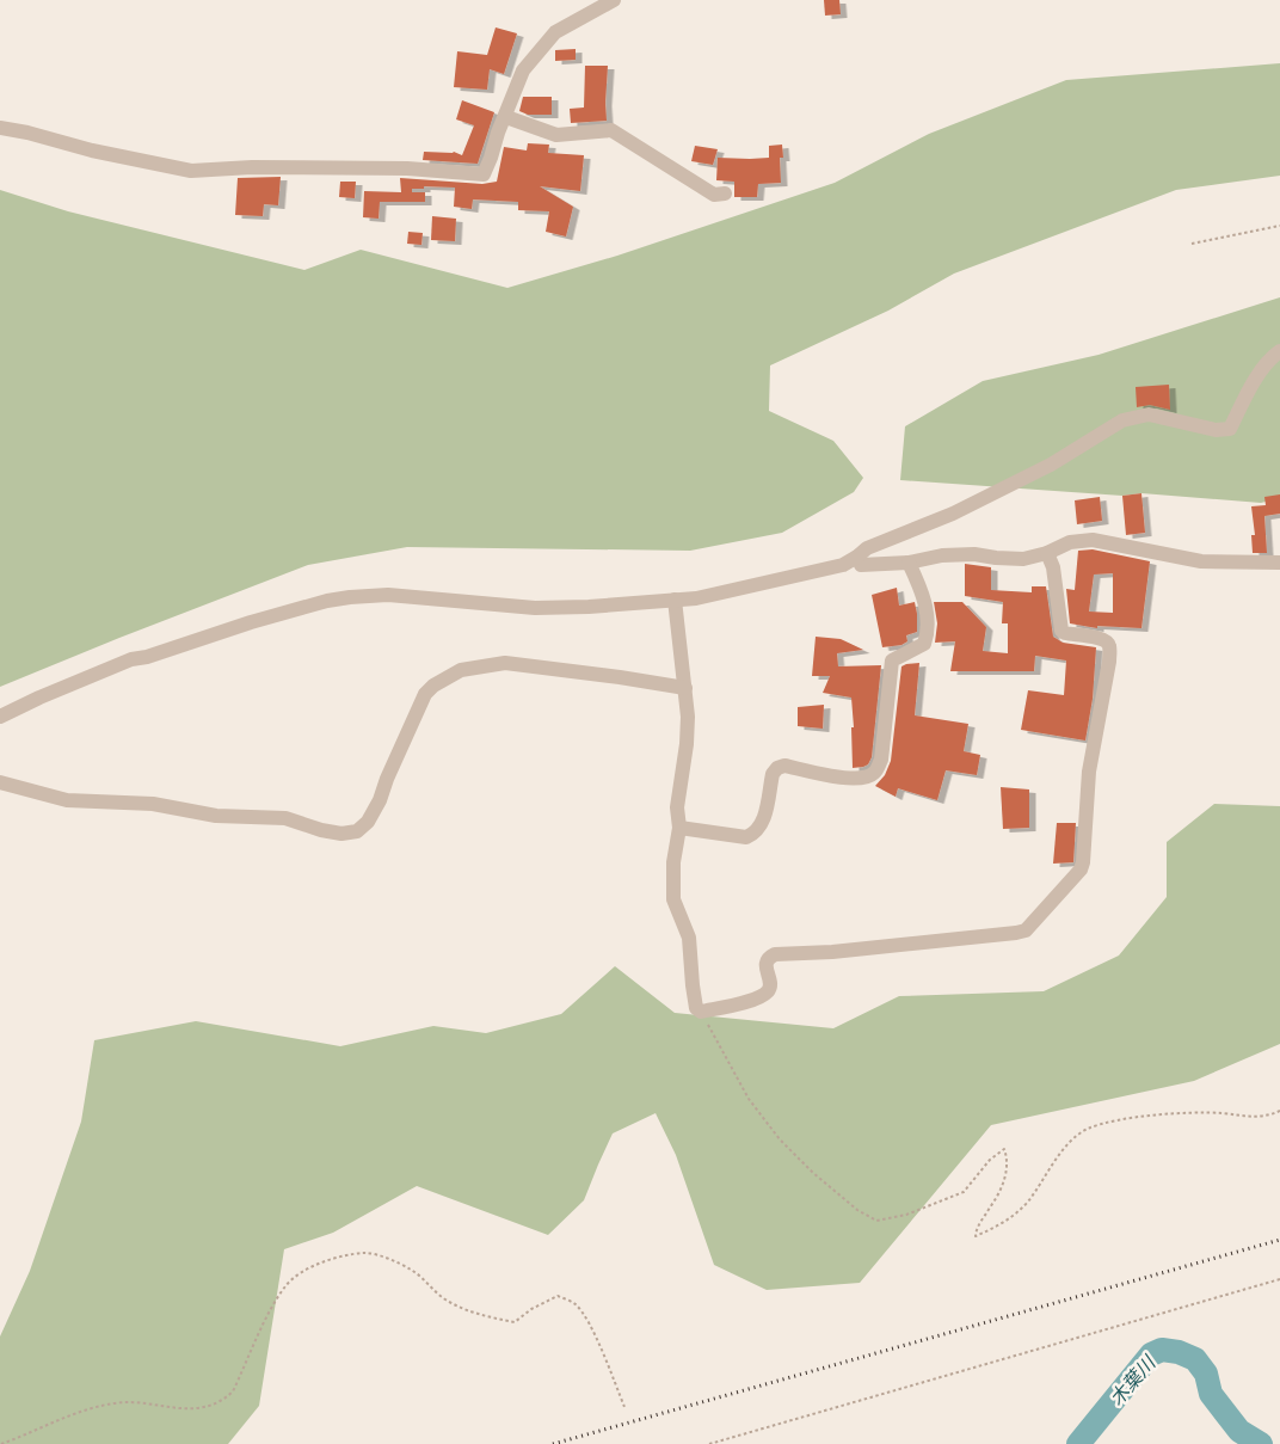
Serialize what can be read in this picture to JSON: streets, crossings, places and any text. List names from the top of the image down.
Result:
{
  "water": ["木葉川"]
}
